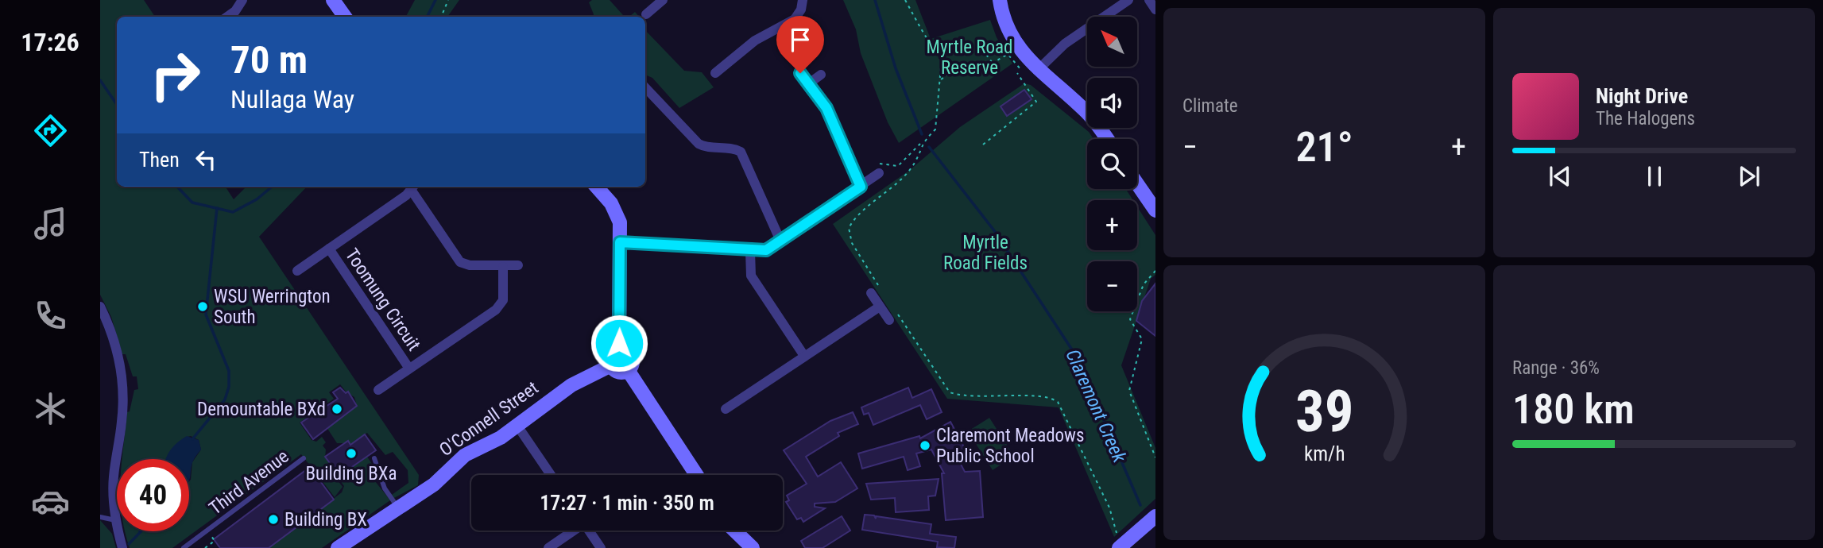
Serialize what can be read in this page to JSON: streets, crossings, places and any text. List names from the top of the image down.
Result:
{
  "streets": {
    "street": ["Toomung Circuit", "O'Connell Street"],
    "lane": ["Third Avenue"]
  },
  "water": ["Claremont Creek"],
  "parks": ["Myrtle Road Reserve", "Myrtle Road Fields"],
  "places": [
    "WSU Werrington South",
    "Demountable BXd",
    "Claremont Meadows Public School",
    "Building BXa",
    "Building BX"
  ],
  "north": "top left",
  "page": {
    "tabs": "17:26",
    "tile": [
      "Climate",
      ["Range · 36%", "180 km"]
    ],
    "map_buttons": ["+", "−"],
    "turn": ["70 m", "Nullaga Way"],
    "song": ["Night Drive", "The Halogens"],
    "heat": ["−", "21°", "+"],
    "then": "Then",
    "limit": "40",
    "trip": "17:27 · 1 min · 350 m",
    "gauge": ["39", "km/h"]
  }
}
